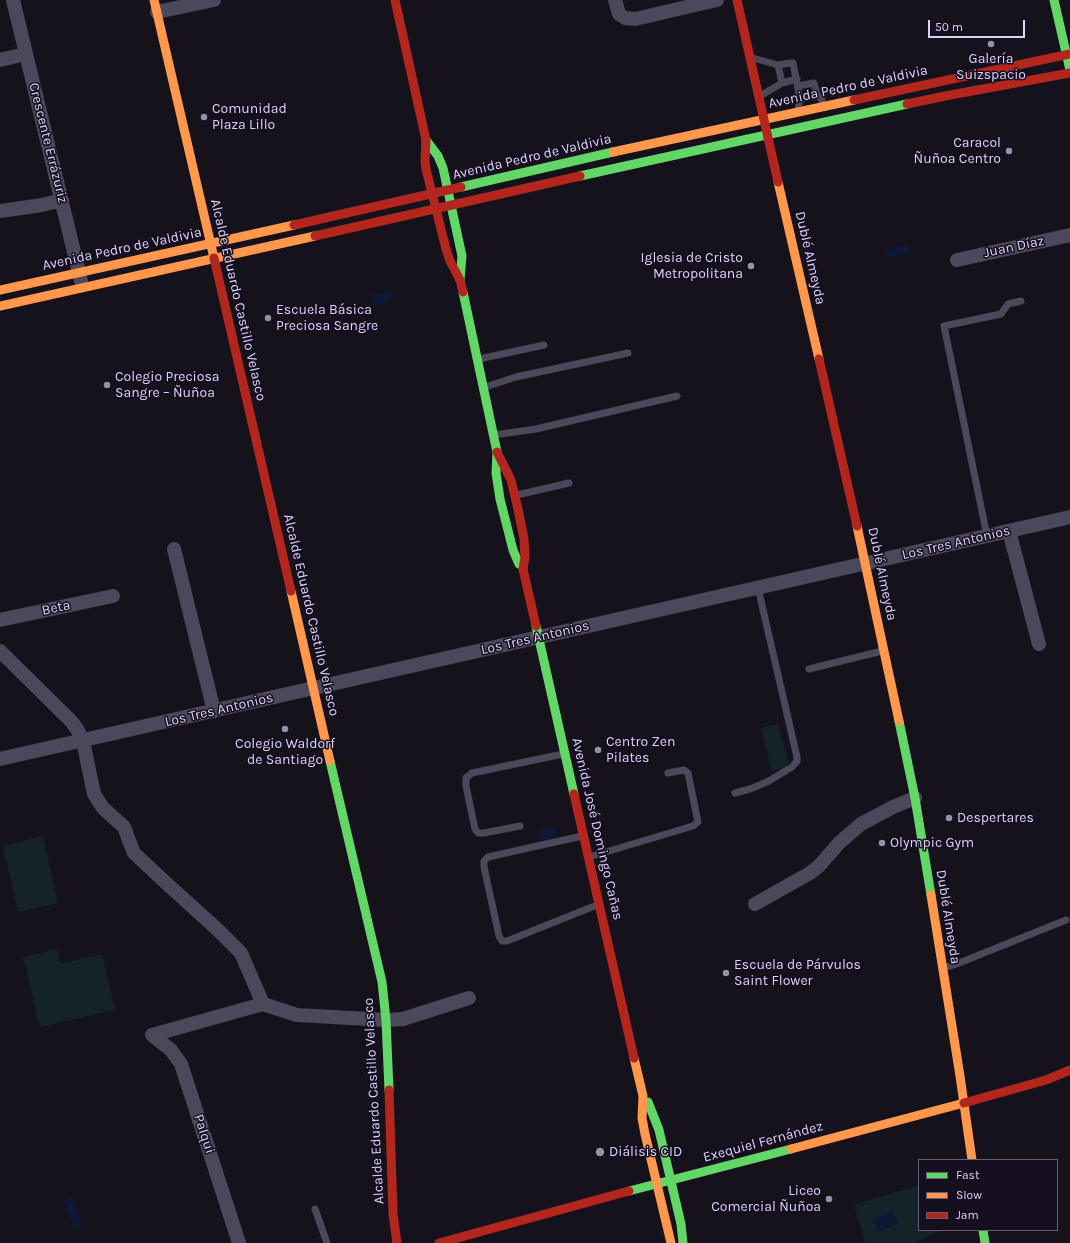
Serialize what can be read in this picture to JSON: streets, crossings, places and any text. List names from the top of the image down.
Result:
{
  "streets": {
    "main road": [
      "Avenida Pedro de Valdivia",
      "Dublé Almeyda",
      "Alcalde Eduardo Castillo Velasco",
      "Avenida José Domingo Cañas",
      "Exequiel Fernández"
    ],
    "street": [
      "Crescente Errázuriz",
      "Juan Díaz",
      "Los Tres Antonios",
      "Beta",
      "Palqui"
    ]
  },
  "crossings": [
    ["Avenida Pedro de Valdivia", "Crescente Errázuriz"],
    ["Avenida Pedro de Valdivia", "Dublé Almeyda"],
    ["Avenida Pedro de Valdivia", "Alcalde Eduardo Castillo Velasco"],
    ["Avenida Pedro de Valdivia", "Avenida José Domingo Cañas"],
    ["Dublé Almeyda", "Los Tres Antonios"],
    ["Dublé Almeyda", "Exequiel Fernández"],
    ["Alcalde Eduardo Castillo Velasco", "Los Tres Antonios"],
    ["Los Tres Antonios", "Avenida José Domingo Cañas"],
    ["Avenida José Domingo Cañas", "Exequiel Fernández"]
  ],
  "places": [
    "Galería Suizspacio",
    "Comunidad Plaza Lillo",
    "Caracol Ñuñoa Centro",
    "Iglesia de Cristo Metropolitana",
    "Escuela Básica Preciosa Sangre",
    "Colegio Preciosa Sangre – Ñuñoa",
    "Colegio Waldorf de Santiago",
    "Centro Zen Pilates",
    "Despertares",
    "Olympic Gym",
    "Escuela de Párvulos Saint Flower",
    "Diálisis CID",
    "Liceo Comercial Ñuñoa"
  ],
  "legend": ["Fast", "Slow", "Jam"],
  "scale_bar": "50 m"
}
